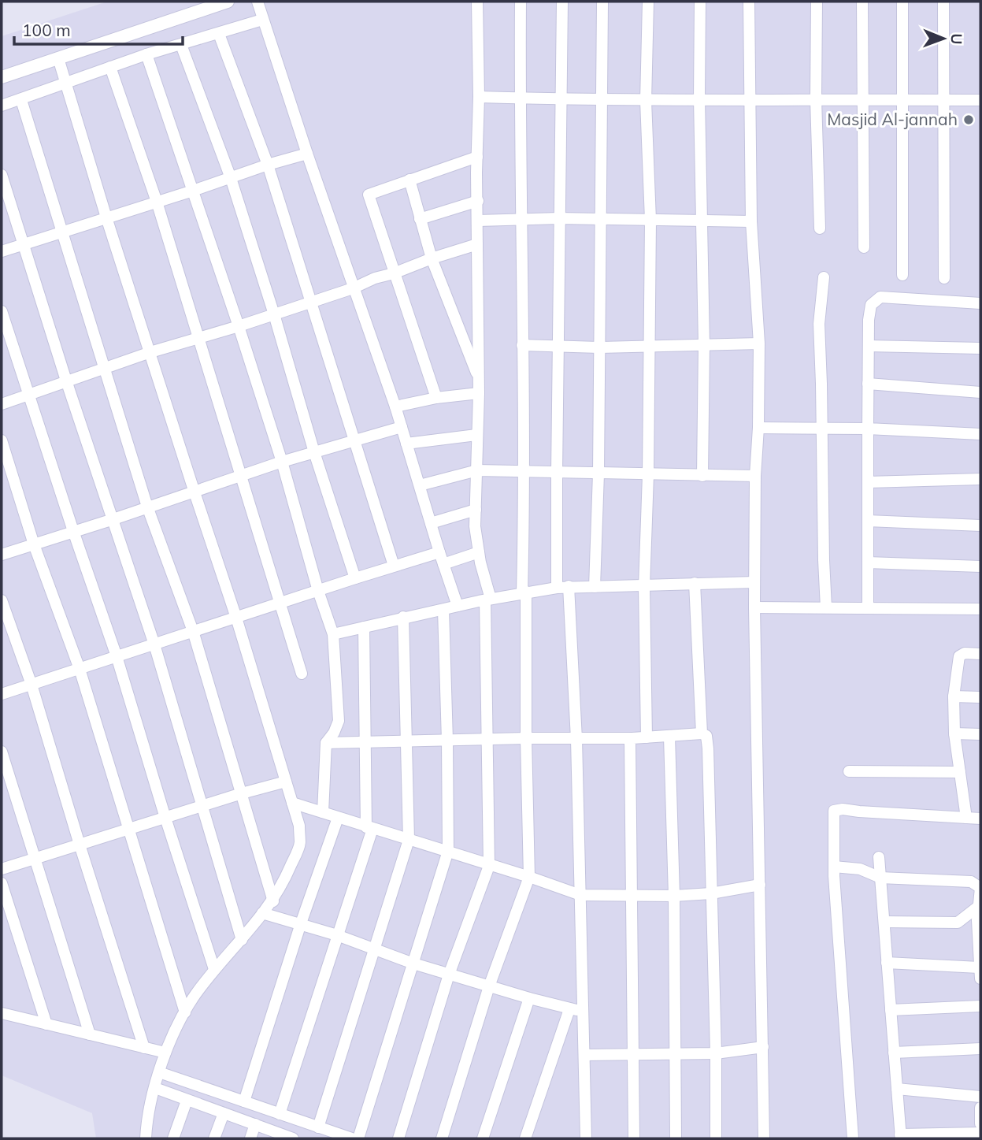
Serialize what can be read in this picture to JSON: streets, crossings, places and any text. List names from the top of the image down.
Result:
{
  "places": ["Masjid Al-jannah"],
  "scale_bar": "100 m",
  "north": "right"
}
